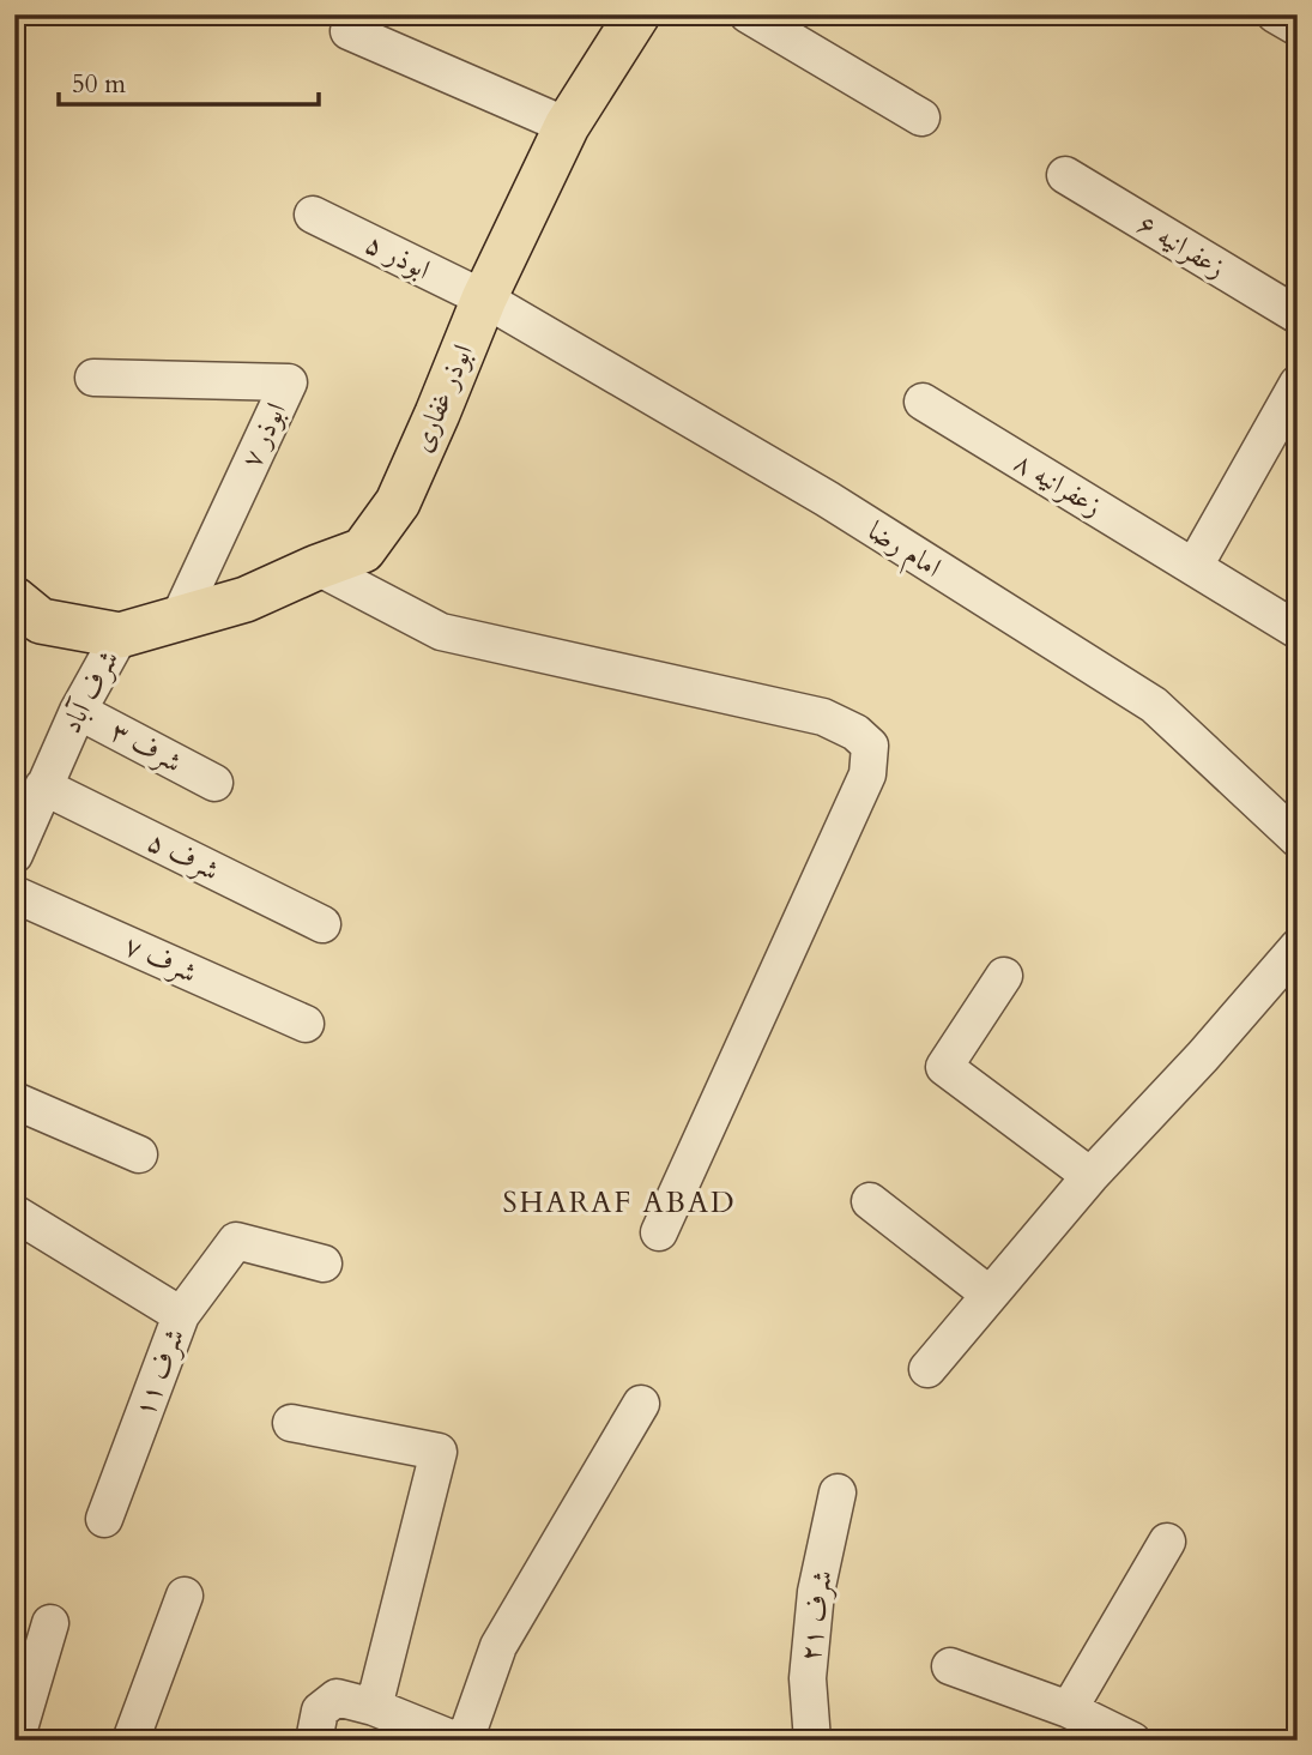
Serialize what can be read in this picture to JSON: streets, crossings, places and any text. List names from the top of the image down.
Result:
{
  "streets": {
    "main road": ["ابوذر غفاری", "شرف آباد"],
    "street": [
      "زعفرانیه ۶",
      "ابوذر ۵",
      "ابوذر ۷",
      "زعفرانیه ۸",
      "امام رضا",
      "شرف ۳",
      "شرف ۵",
      "شرف ۷",
      "شرف ۱۱",
      "شرف ۲۱"
    ]
  },
  "crossings": [
    ["ابوذر ۵", "ابوذر غفاری"],
    ["ابوذر ۵", "امام رضا"],
    ["ابوذر غفاری", "ابوذر ۷"],
    ["ابوذر غفاری", "امام رضا"],
    ["ابوذر غفاری", "شرف آباد"],
    ["شرف آباد", "شرف ۳"],
    ["شرف آباد", "شرف ۵"]
  ],
  "districts": ["SHARAF ABAD"],
  "scale_bar": "50 m"
}
